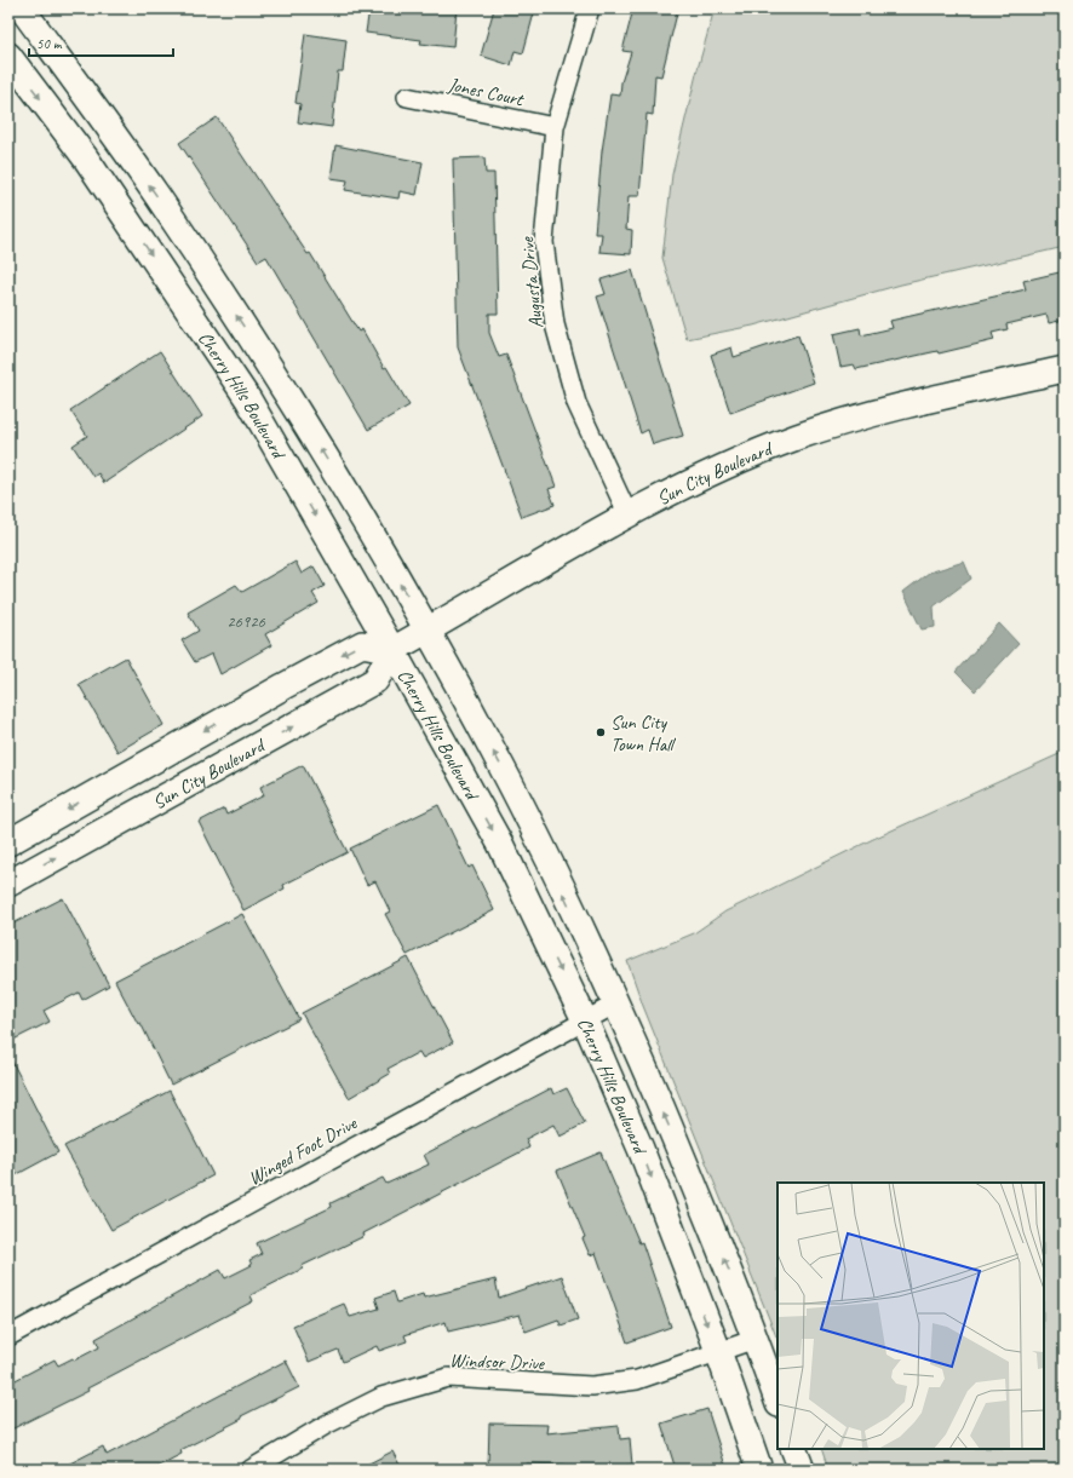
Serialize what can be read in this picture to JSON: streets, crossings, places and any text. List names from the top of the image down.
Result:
{
  "streets": {
    "street": [
      "Jones Court",
      "Augusta Drive",
      "Cherry Hills Boulevard",
      "Sun City Boulevard",
      "Winged Foot Drive",
      "Windsor Drive"
    ]
  },
  "crossings": [
    ["Jones Court", "Augusta Drive"],
    ["Augusta Drive", "Sun City Boulevard"],
    ["Cherry Hills Boulevard", "Sun City Boulevard"],
    ["Cherry Hills Boulevard", "Winged Foot Drive"],
    ["Cherry Hills Boulevard", "Windsor Drive"]
  ],
  "places": ["Sun City Town Hall"],
  "house_numbers": ["26926"],
  "scale_bar": "50 m"
}
